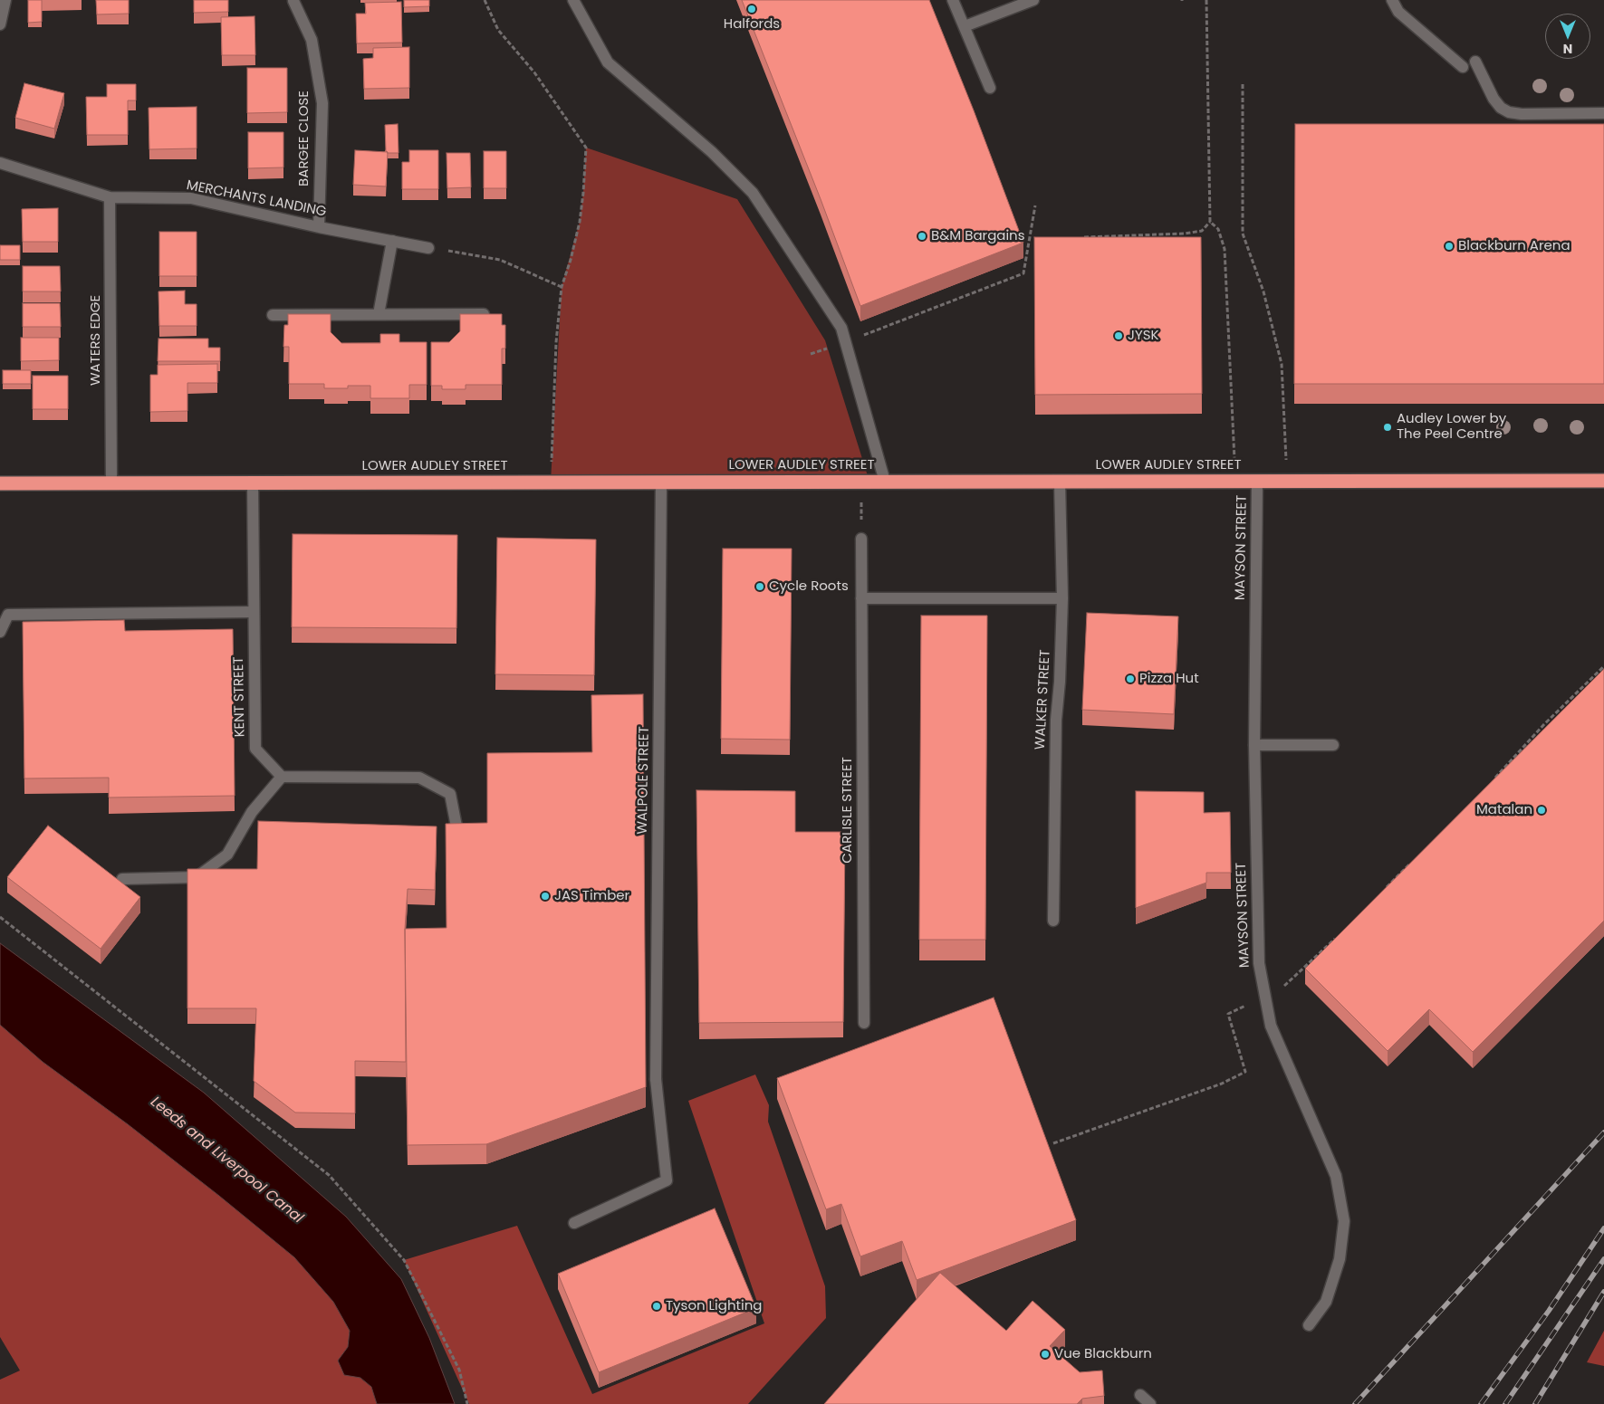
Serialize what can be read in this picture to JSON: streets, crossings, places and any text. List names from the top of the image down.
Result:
{
  "streets": {
    "highway": ["LOWER AUDLEY STREET"],
    "street": [
      "BARGEE CLOSE",
      "MERCHANTS LANDING",
      "WATERS EDGE",
      "MAYSON STREET",
      "KENT STREET",
      "WALKER STREET",
      "WALPOLE STREET",
      "CARLISLE STREET"
    ]
  },
  "crossings": [
    ["BARGEE CLOSE", "MERCHANTS LANDING"],
    ["MERCHANTS LANDING", "WATERS EDGE"],
    ["WATERS EDGE", "LOWER AUDLEY STREET"],
    ["LOWER AUDLEY STREET", "MAYSON STREET"],
    ["LOWER AUDLEY STREET", "KENT STREET"],
    ["LOWER AUDLEY STREET", "WALKER STREET"],
    ["LOWER AUDLEY STREET", "WALPOLE STREET"]
  ],
  "water": ["Leeds and Liverpool Canal"],
  "places": [
    "Halfords",
    "B&M Bargains",
    "Blackburn Arena",
    "JYSK",
    "Audley Lower by The Peel Centre",
    "Cycle Roots",
    "Pizza Hut",
    "Matalan",
    "JAS Timber",
    "Tyson Lighting",
    "Vue Blackburn"
  ],
  "north": "bottom"
}
